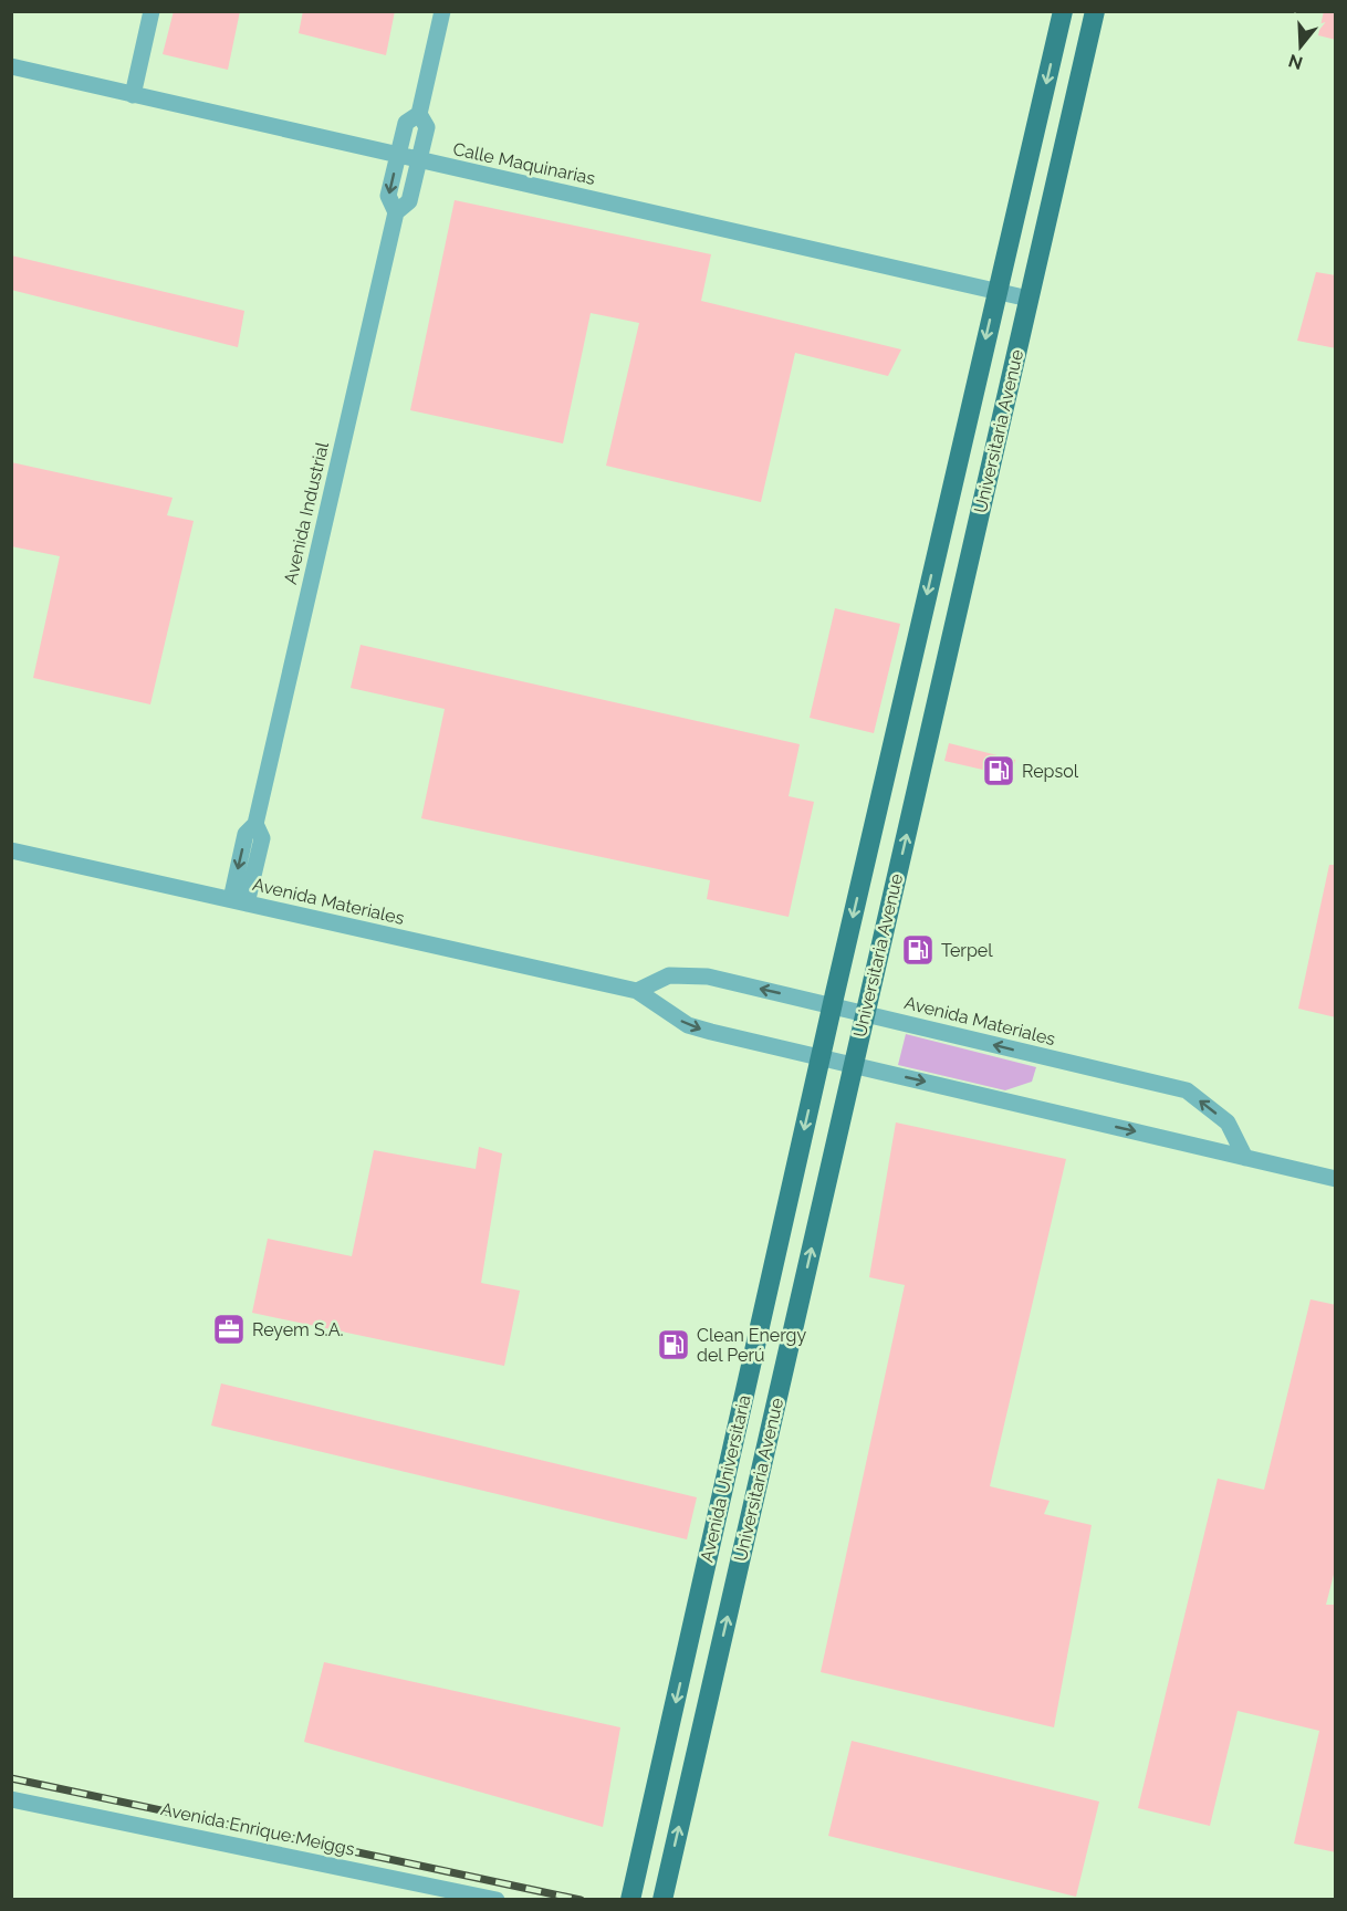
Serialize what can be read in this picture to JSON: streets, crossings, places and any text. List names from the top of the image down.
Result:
{
  "streets": {
    "main road": ["Universitaria Avenue", "Avenida Universitaria"],
    "street": [
      "Calle Maquinarias",
      "Avenida Industrial",
      "Avenida Materiales",
      "Avenida Enrique Meiggs"
    ]
  },
  "crossings": [
    ["Calle Maquinarias", "Universitaria Avenue"],
    ["Calle Maquinarias", "Avenida Industrial"],
    ["Universitaria Avenue", "Avenida Materiales"],
    ["Universitaria Avenue", "Avenida Universitaria"],
    ["Avenida Industrial", "Avenida Materiales"],
    ["Avenida Materiales", "Avenida Universitaria"]
  ],
  "one_way": ["Avenida Universitaria"],
  "places": {
    "fuel station": ["Repsol", "Terpel", "Clean Energy del Perú"],
    "office": ["Reyem S.A."]
  },
  "north": "bottom"
}
